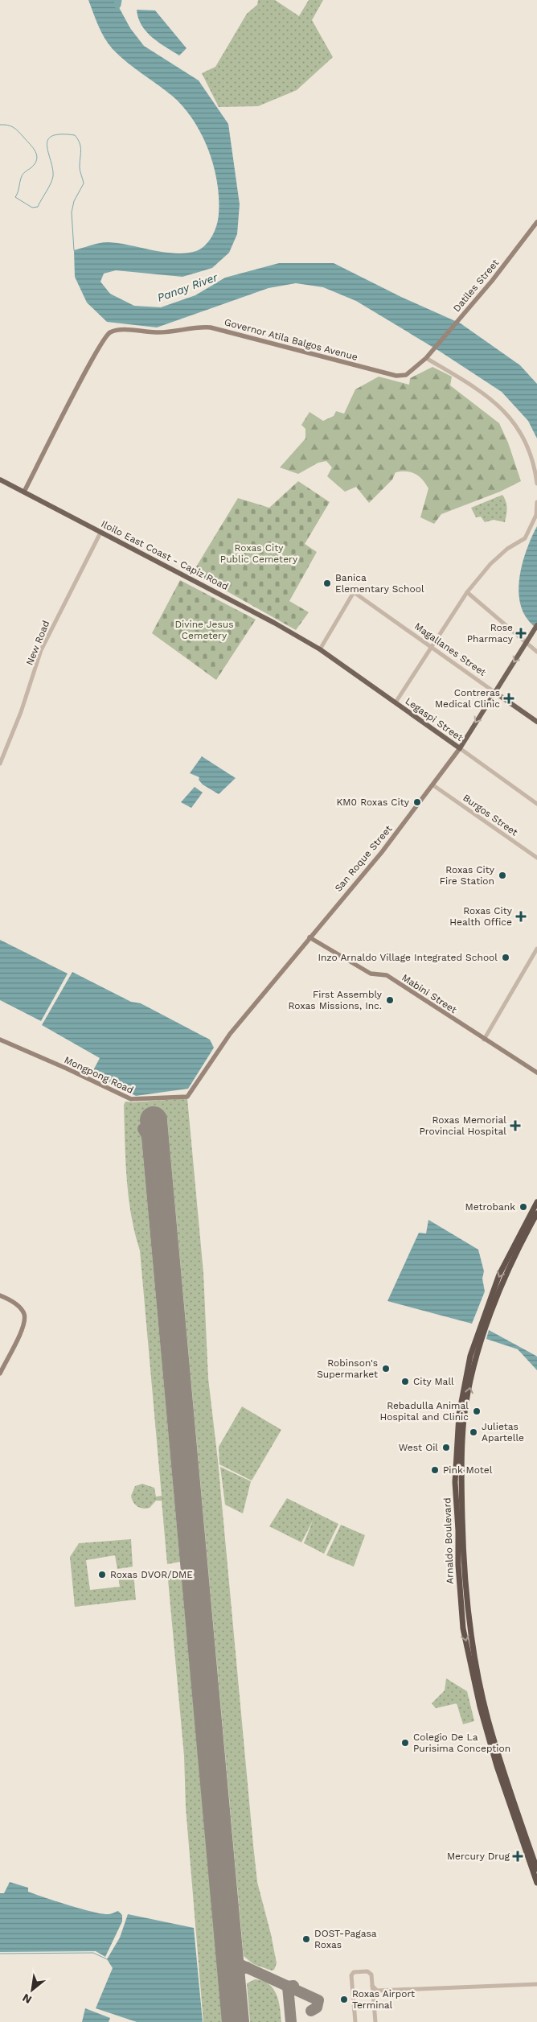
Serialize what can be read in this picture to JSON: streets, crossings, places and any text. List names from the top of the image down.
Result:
{
  "streets": {
    "highway": ["Arnaldo Boulevard"],
    "main road": [
      "Datiles Street",
      "Governor Atila Balgos Avenue",
      "Iloilo East Coast - Capiz Road",
      "Magallanes Street",
      "Legaspi Street",
      "San Roque Street",
      "Mabini Street",
      "Mongpong Road"
    ],
    "street": ["New Road", "Burgos Street"]
  },
  "crossings": [
    ["Datiles Street", "Governor Atila Balgos Avenue"],
    ["Governor Atila Balgos Avenue", "Iloilo East Coast - Capiz Road"],
    ["Iloilo East Coast - Capiz Road", "New Road"],
    ["Iloilo East Coast - Capiz Road", "Magallanes Street"],
    ["Iloilo East Coast - Capiz Road", "Legaspi Street"],
    ["Magallanes Street", "Legaspi Street"],
    ["Magallanes Street", "San Roque Street"],
    ["Legaspi Street", "San Roque Street"],
    ["Burgos Street", "San Roque Street"],
    ["San Roque Street", "Mabini Street"],
    ["San Roque Street", "Mongpong Road"]
  ],
  "water": ["Panay River"],
  "parks": ["Roxas City Public Cemetery", "Divine Jesus Cemetery"],
  "places": {
    "other": [
      "Banica Elementary School",
      "KM0 Roxas City",
      "Roxas City Fire Station",
      "Inzo Arnaldo Village Integrated School",
      "First Assembly Roxas Missions, Inc.",
      "Metrobank",
      "Robinson's Supermarket",
      "City Mall",
      "Rebadulla Animal Hospital and Clinic",
      "Julietas Apartelle",
      "West Oil",
      "Pink Motel",
      "Roxas DVOR/DME",
      "Colegio De La Purisima Conception",
      "DOST-Pagasa Roxas",
      "Roxas Airport Terminal"
    ],
    "health": [
      "Rose Pharmacy",
      "Contreras Medical Clinic",
      "Roxas City Health Office",
      "Roxas Memorial Provincial Hospital",
      "Mercury Drug"
    ]
  },
  "north": "bottom left"
}
